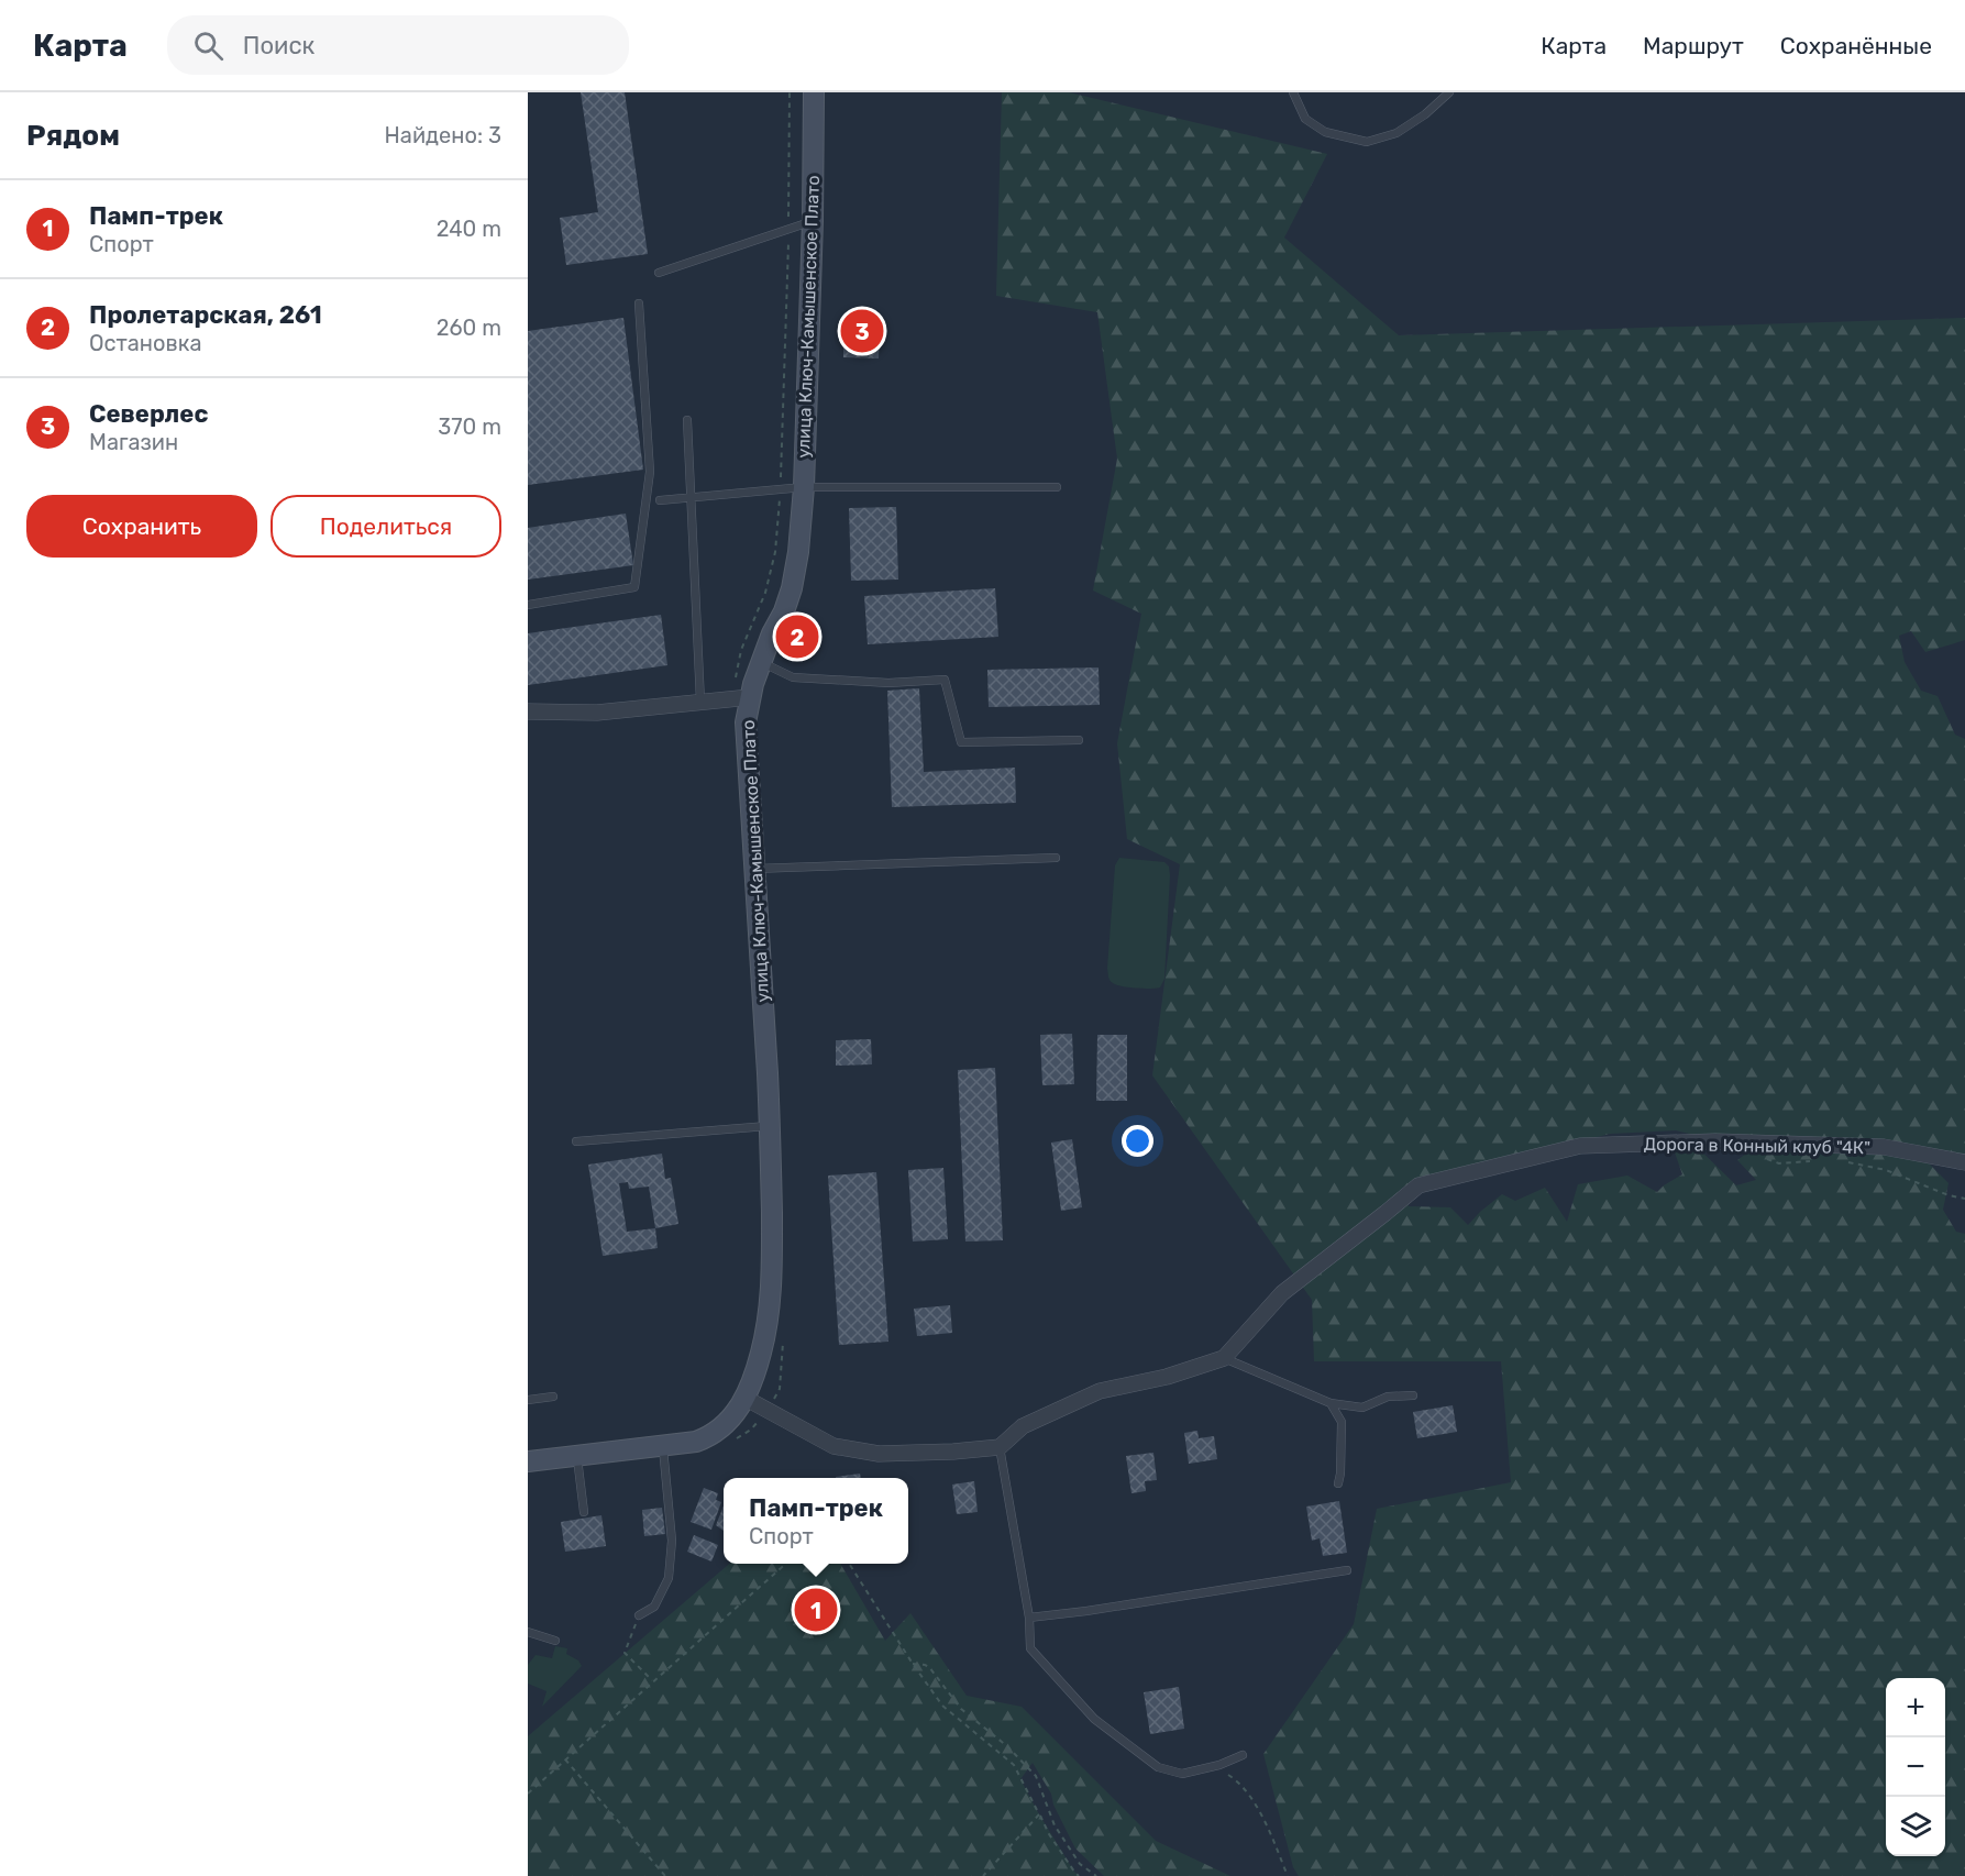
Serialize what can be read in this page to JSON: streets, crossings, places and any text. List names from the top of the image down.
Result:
{
  "streets": {
    "main road": ["улица Ключ-Камышенское Плато"],
    "street": ["Дорога в Конный клуб \"4К\""]
  },
  "page": {
    "header": "Карта",
    "search": "Поиск",
    "nav": ["Карта", "Маршрут", "Сохранённые"],
    "heading": ["Рядом", "Найдено: 3"],
    "list": [
      {
        "mark": "1",
        "name": "Памп-трек",
        "note": "Спорт",
        "value": "240 m"
      },
      {
        "mark": "2",
        "name": "Пролетарская, 261",
        "note": "Остановка",
        "value": "260 m"
      },
      {
        "mark": "3",
        "name": "Северлес",
        "note": "Магазин",
        "value": "370 m"
      }
    ],
    "pins": ["3", "2", "1"],
    "buttons": ["Сохранить", "Поделиться"],
    "popup": ["Памп-трек", "Спорт"],
    "map_buttons": ["+", "−"]
  }
}
